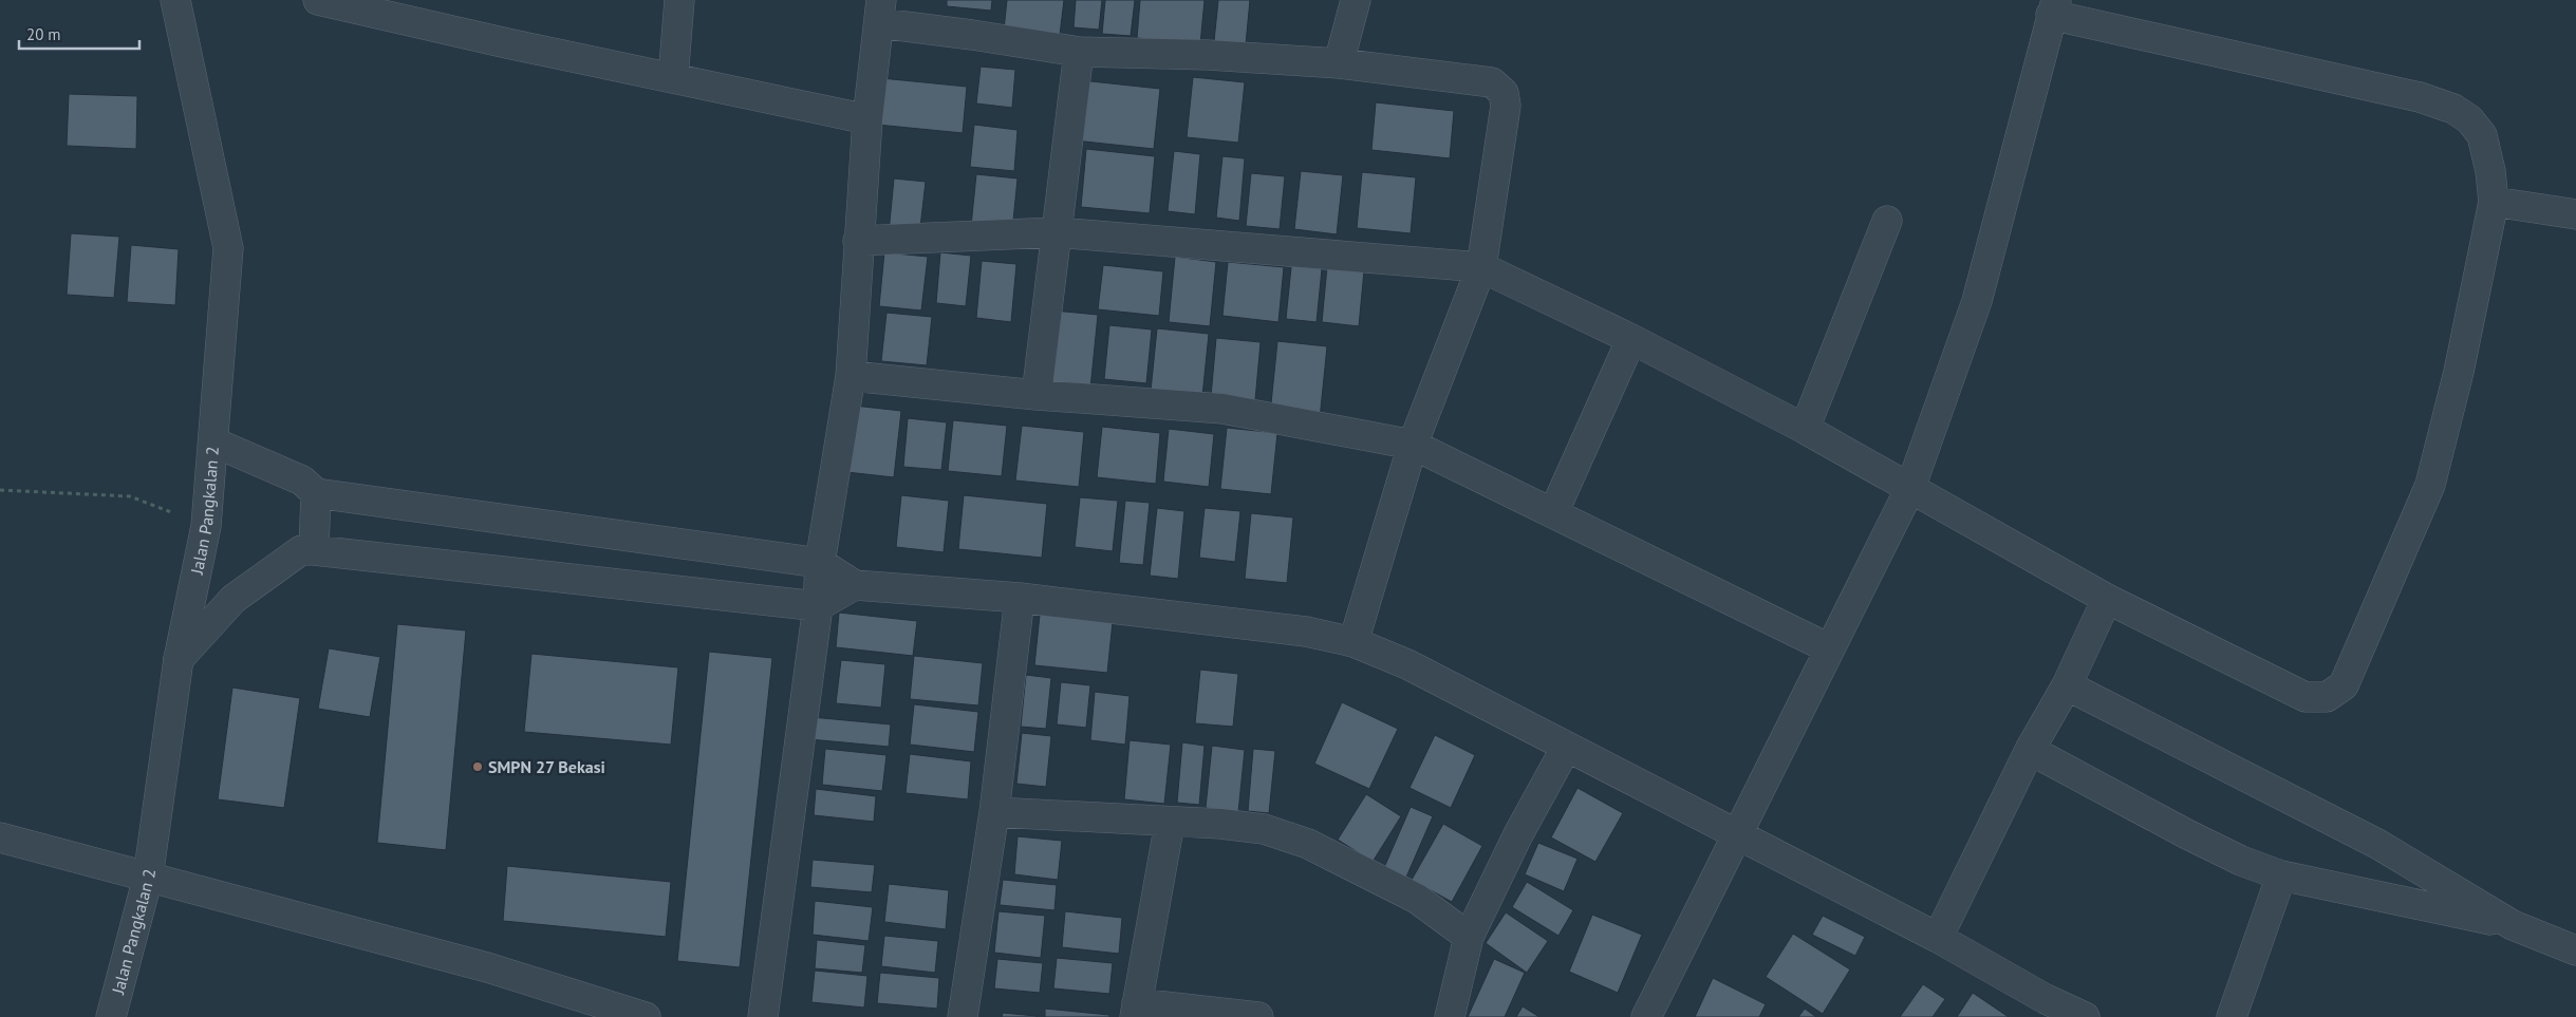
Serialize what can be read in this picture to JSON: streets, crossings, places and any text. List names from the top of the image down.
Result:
{
  "streets": {
    "street": ["Jalan Pangkalan 2"]
  },
  "places": ["SMPN 27 Bekasi"],
  "scale_bar": "20 m"
}
